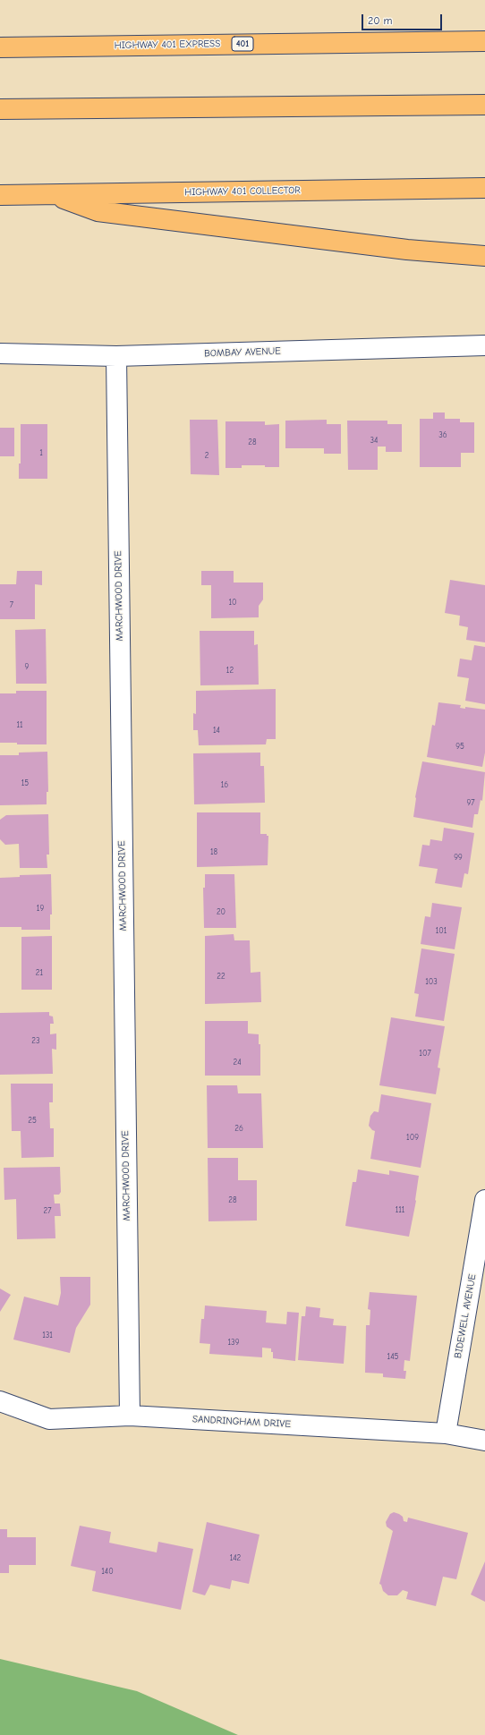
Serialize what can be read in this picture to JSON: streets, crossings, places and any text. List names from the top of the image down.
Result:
{
  "streets": {
    "highway": ["401", "HIGHWAY 401 EXPRESS", "HIGHWAY 401 COLLECTOR"],
    "street": [
      "BOMBAY AVENUE",
      "MARCHWOOD DRIVE",
      "BIDEWELL AVENUE",
      "SANDRINGHAM DRIVE"
    ]
  },
  "crossings": [
    ["BOMBAY AVENUE", "MARCHWOOD DRIVE"],
    ["MARCHWOOD DRIVE", "SANDRINGHAM DRIVE"],
    ["BIDEWELL AVENUE", "SANDRINGHAM DRIVE"]
  ],
  "house_numbers": [
    "36",
    "34",
    "28",
    "1",
    "2",
    "10",
    "7",
    "9",
    "12",
    "11",
    "14",
    "95",
    "15",
    "16",
    "97",
    "18",
    "99",
    "19",
    "20",
    "101",
    "21",
    "22",
    "103",
    "23",
    "107",
    "24",
    "25",
    "26",
    "109",
    "28",
    "111",
    "27",
    "131",
    "139",
    "145",
    "142",
    "140"
  ],
  "scale_bar": "20 m"
}
